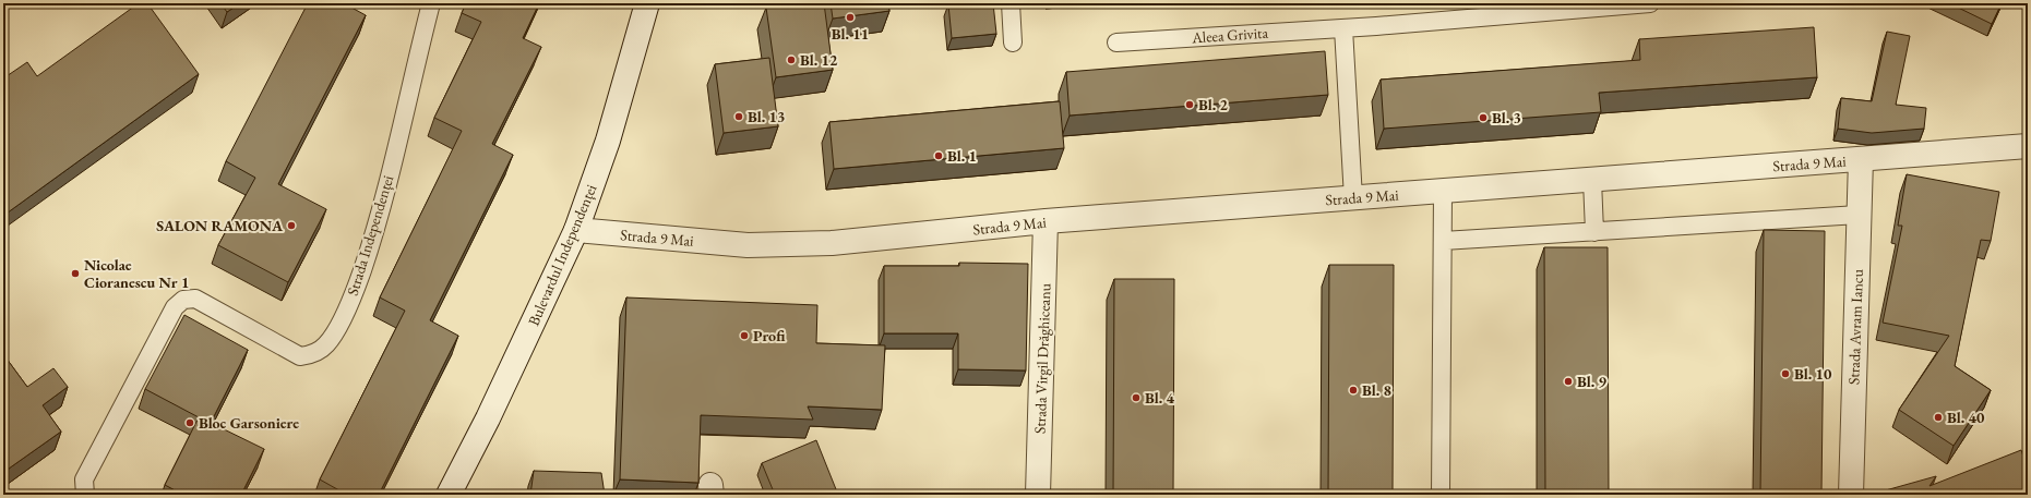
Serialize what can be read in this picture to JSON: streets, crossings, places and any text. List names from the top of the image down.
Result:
{
  "streets": {
    "street": [
      "Strada 9 Mai",
      "Bulevardul Independenței",
      "Strada Avram Iancu",
      "Strada Virgil Drăghiceanu"
    ],
    "lane": ["Aleea Grivita", "Strada Independenței"]
  },
  "crossings": [
    ["Strada 9 Mai", "Bulevardul Independenței"],
    ["Strada 9 Mai", "Strada Avram Iancu"],
    ["Strada 9 Mai", "Strada Virgil Drăghiceanu"]
  ],
  "places": [
    "Bl. 11",
    "Bl. 12",
    "Bl. 2",
    "Bl. 13",
    "Bl. 3",
    "Bl. 1",
    "SALON RAMONA",
    "Nicolae Cioranescu Nr 1",
    "Profi",
    "Bl. 10",
    "Bl. 9",
    "Bl. 8",
    "Bl. 4",
    "Bl. 40",
    "Bloc Garsoniere"
  ]
}
